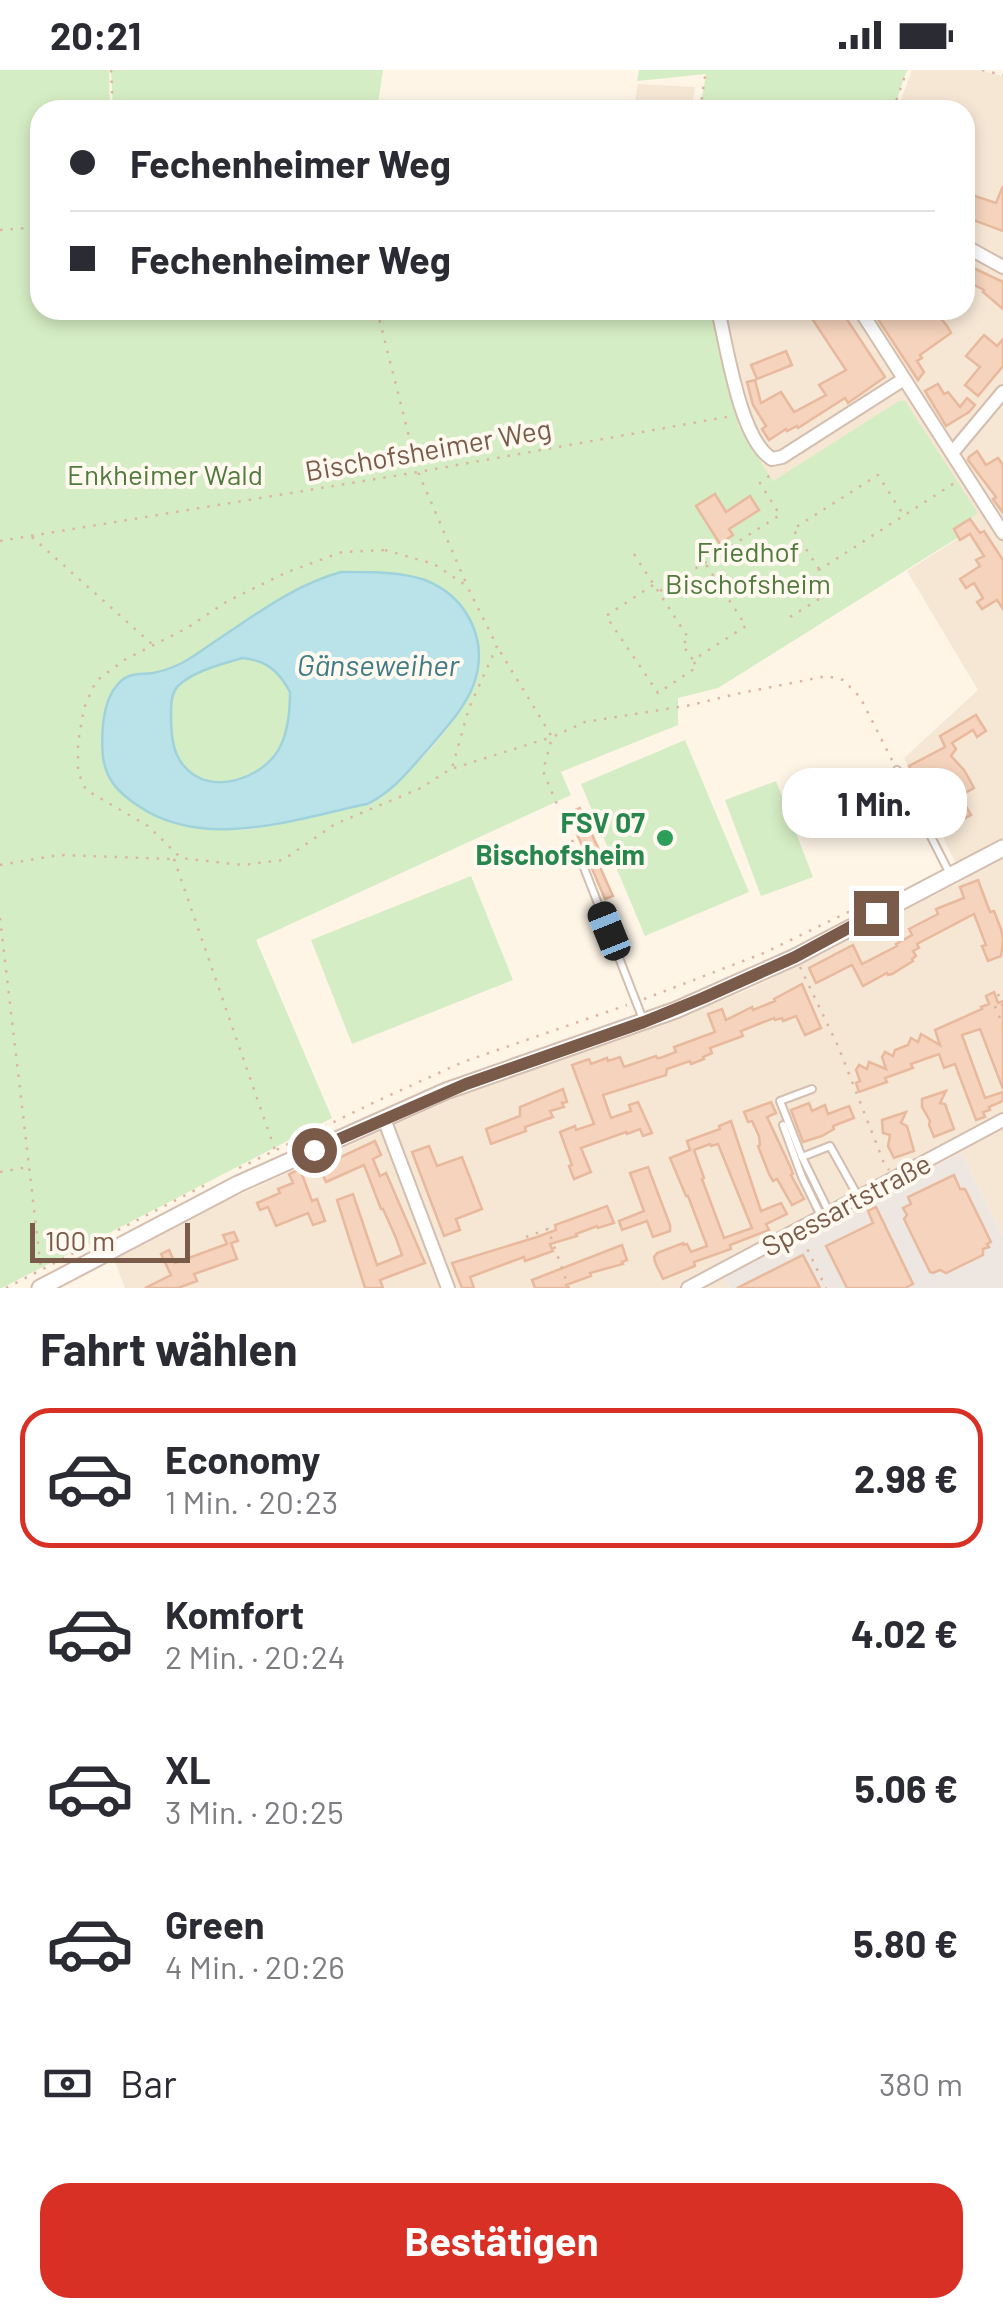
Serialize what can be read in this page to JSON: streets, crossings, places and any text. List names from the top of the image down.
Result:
{
  "streets": {
    "street": ["Spessartstraße"],
    "path": ["Bischofsheimer Weg"]
  },
  "water": ["Gänseweiher"],
  "parks": ["Enkheimer Wald", "Friedhof Bischofsheim"],
  "places": ["FSV 07 Bischofsheim"],
  "scale_bar": "100 m",
  "page": {
    "status": "20:21",
    "banner": ["Fechenheimer Weg", "Fechenheimer Weg"],
    "bubble": "1 Min.",
    "scale": "100 m",
    "heading": "Fahrt wählen",
    "list": [
      {
        "name": "Economy",
        "note": "1 Min. · 20:23",
        "value": "2.98 €"
      },
      {
        "name": "Komfort",
        "note": "2 Min. · 20:24",
        "value": "4.02 €"
      },
      {
        "name": "XL",
        "note": "3 Min. · 20:25",
        "value": "5.06 €"
      },
      {
        "name": "Green",
        "note": "4 Min. · 20:26",
        "value": "5.80 €"
      }
    ],
    "pay": ["Bar", "380 m"],
    "buttons": "Bestätigen"
  }
}
